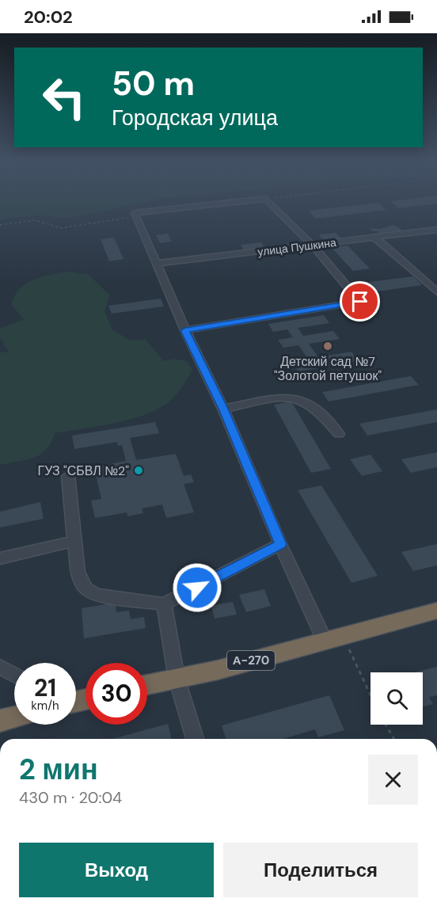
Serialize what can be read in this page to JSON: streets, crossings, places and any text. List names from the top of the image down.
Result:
{
  "streets": {
    "highway": ["А-270"],
    "street": ["улица Пушкина"]
  },
  "places": ["Детский сад №7 \"Золотой петушок\"", "ГУЗ \"СБВЛ №2\""],
  "page": {
    "status": "20:02",
    "turn": ["50 m", "Городская улица"],
    "speed": "21 km/h",
    "limit": "30",
    "heading": ["2 мин", "430 m · 20:04"],
    "buttons": ["Выход", "Поделиться"]
  }
}
